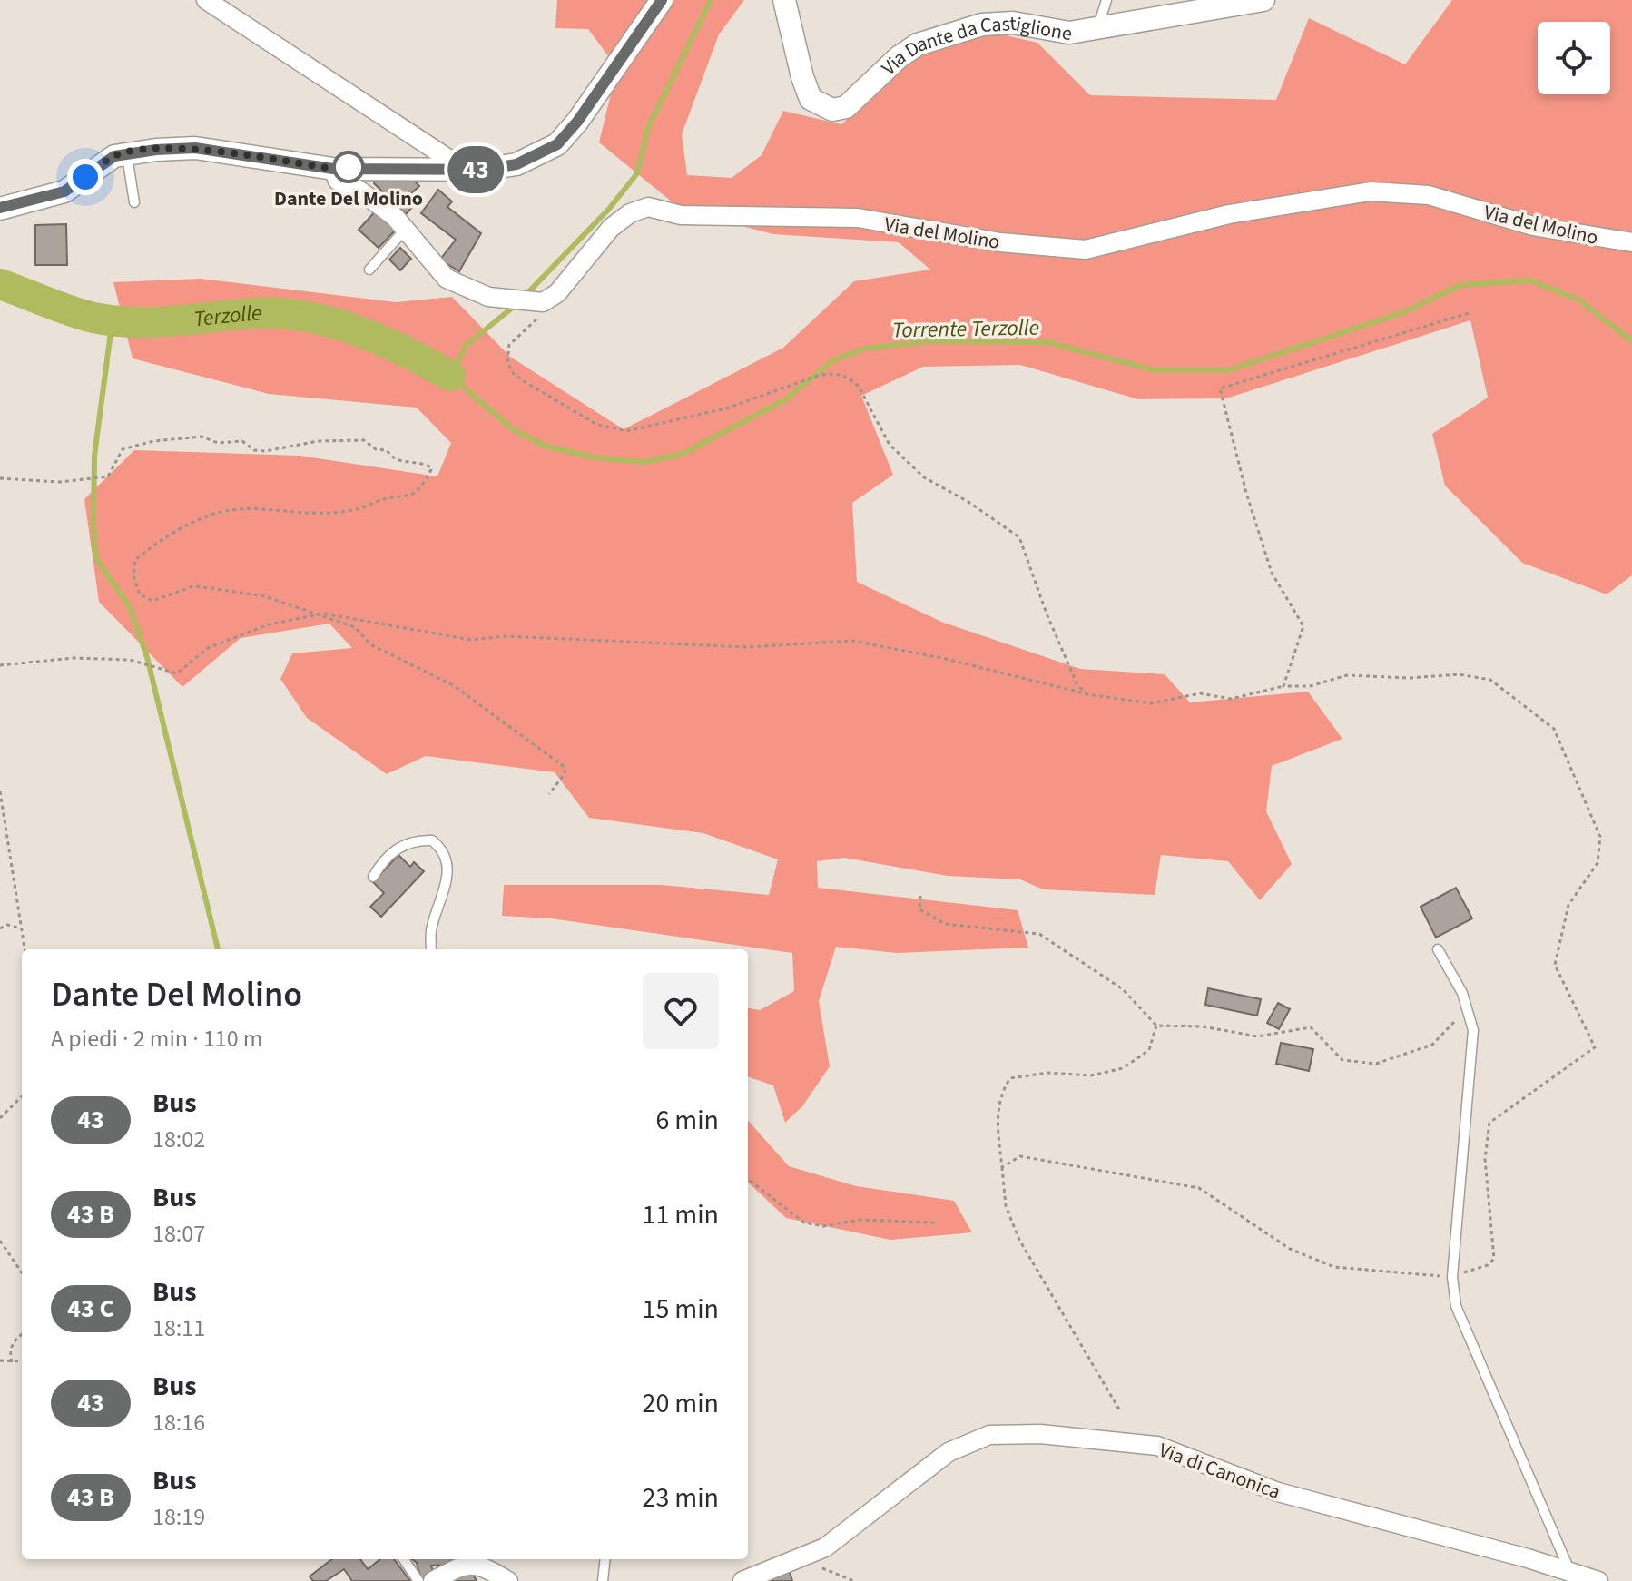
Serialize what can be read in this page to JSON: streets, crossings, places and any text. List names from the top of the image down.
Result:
{
  "streets": {
    "street": ["Via Dante da Castiglione", "Via del Molino", "Via di Canonica"]
  },
  "water": ["Terzolle", "Torrente Terzolle"],
  "places": ["Dante Del Molino"],
  "lines": ["bus line 43"],
  "page": {
    "on_map": "43",
    "heading": ["Dante Del Molino", "A piedi · 2 min · 110 m"],
    "list": [
      {
        "mark": "43",
        "name": "Bus",
        "note": "18:02",
        "value": "6 min"
      },
      {
        "mark": "43 B",
        "name": "Bus",
        "note": "18:07",
        "value": "11 min"
      },
      {
        "mark": "43 C",
        "name": "Bus",
        "note": "18:11",
        "value": "15 min"
      },
      {
        "mark": "43",
        "name": "Bus",
        "note": "18:16",
        "value": "20 min"
      },
      {
        "mark": "43 B",
        "name": "Bus",
        "note": "18:19",
        "value": "23 min"
      }
    ]
  }
}
